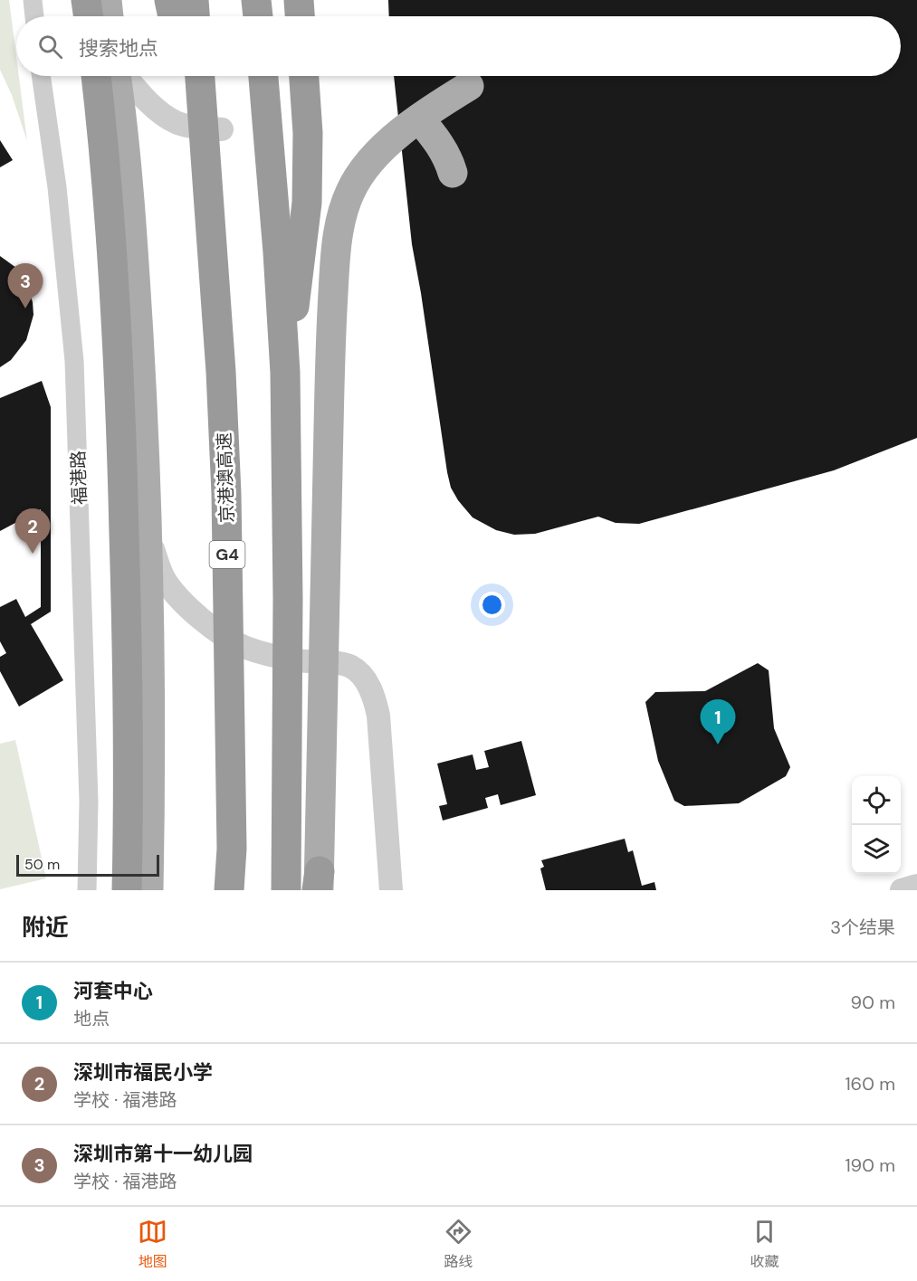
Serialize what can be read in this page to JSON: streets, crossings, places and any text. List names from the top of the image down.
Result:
{
  "streets": {
    "highway": ["京港澳高速", "G4"],
    "street": ["福港路"]
  },
  "scale_bar": "50 m",
  "page": {
    "search": "搜索地点",
    "pins": ["3", "2", "1"],
    "scale": "50 m",
    "heading": ["附近", "3个结果"],
    "list": [
      {
        "mark": "1",
        "name": "河套中心",
        "note": "地点",
        "value": "90 m"
      },
      {
        "mark": "2",
        "name": "深圳市福民小学",
        "note": "学校 · 福港路",
        "value": "160 m"
      },
      {
        "mark": "3",
        "name": "深圳市第十一幼儿园",
        "note": "学校 · 福港路",
        "value": "190 m"
      }
    ],
    "nav": ["地图", "路线", "收藏"]
  }
}
